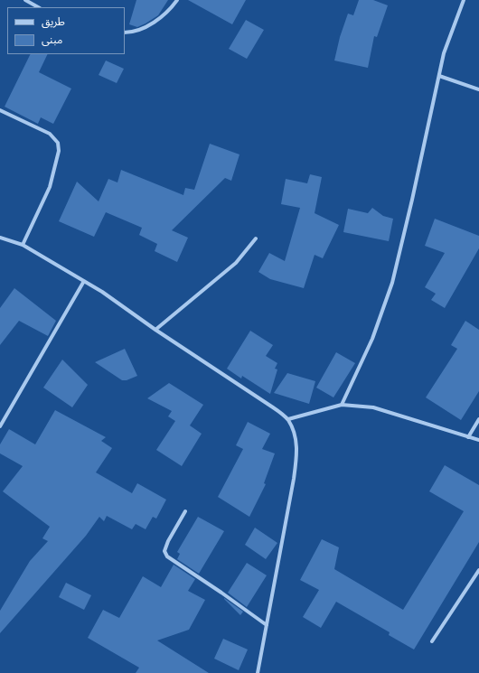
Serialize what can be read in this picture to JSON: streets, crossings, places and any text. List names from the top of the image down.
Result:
{
  "legend": ["طريق", "مبنى"]
}
